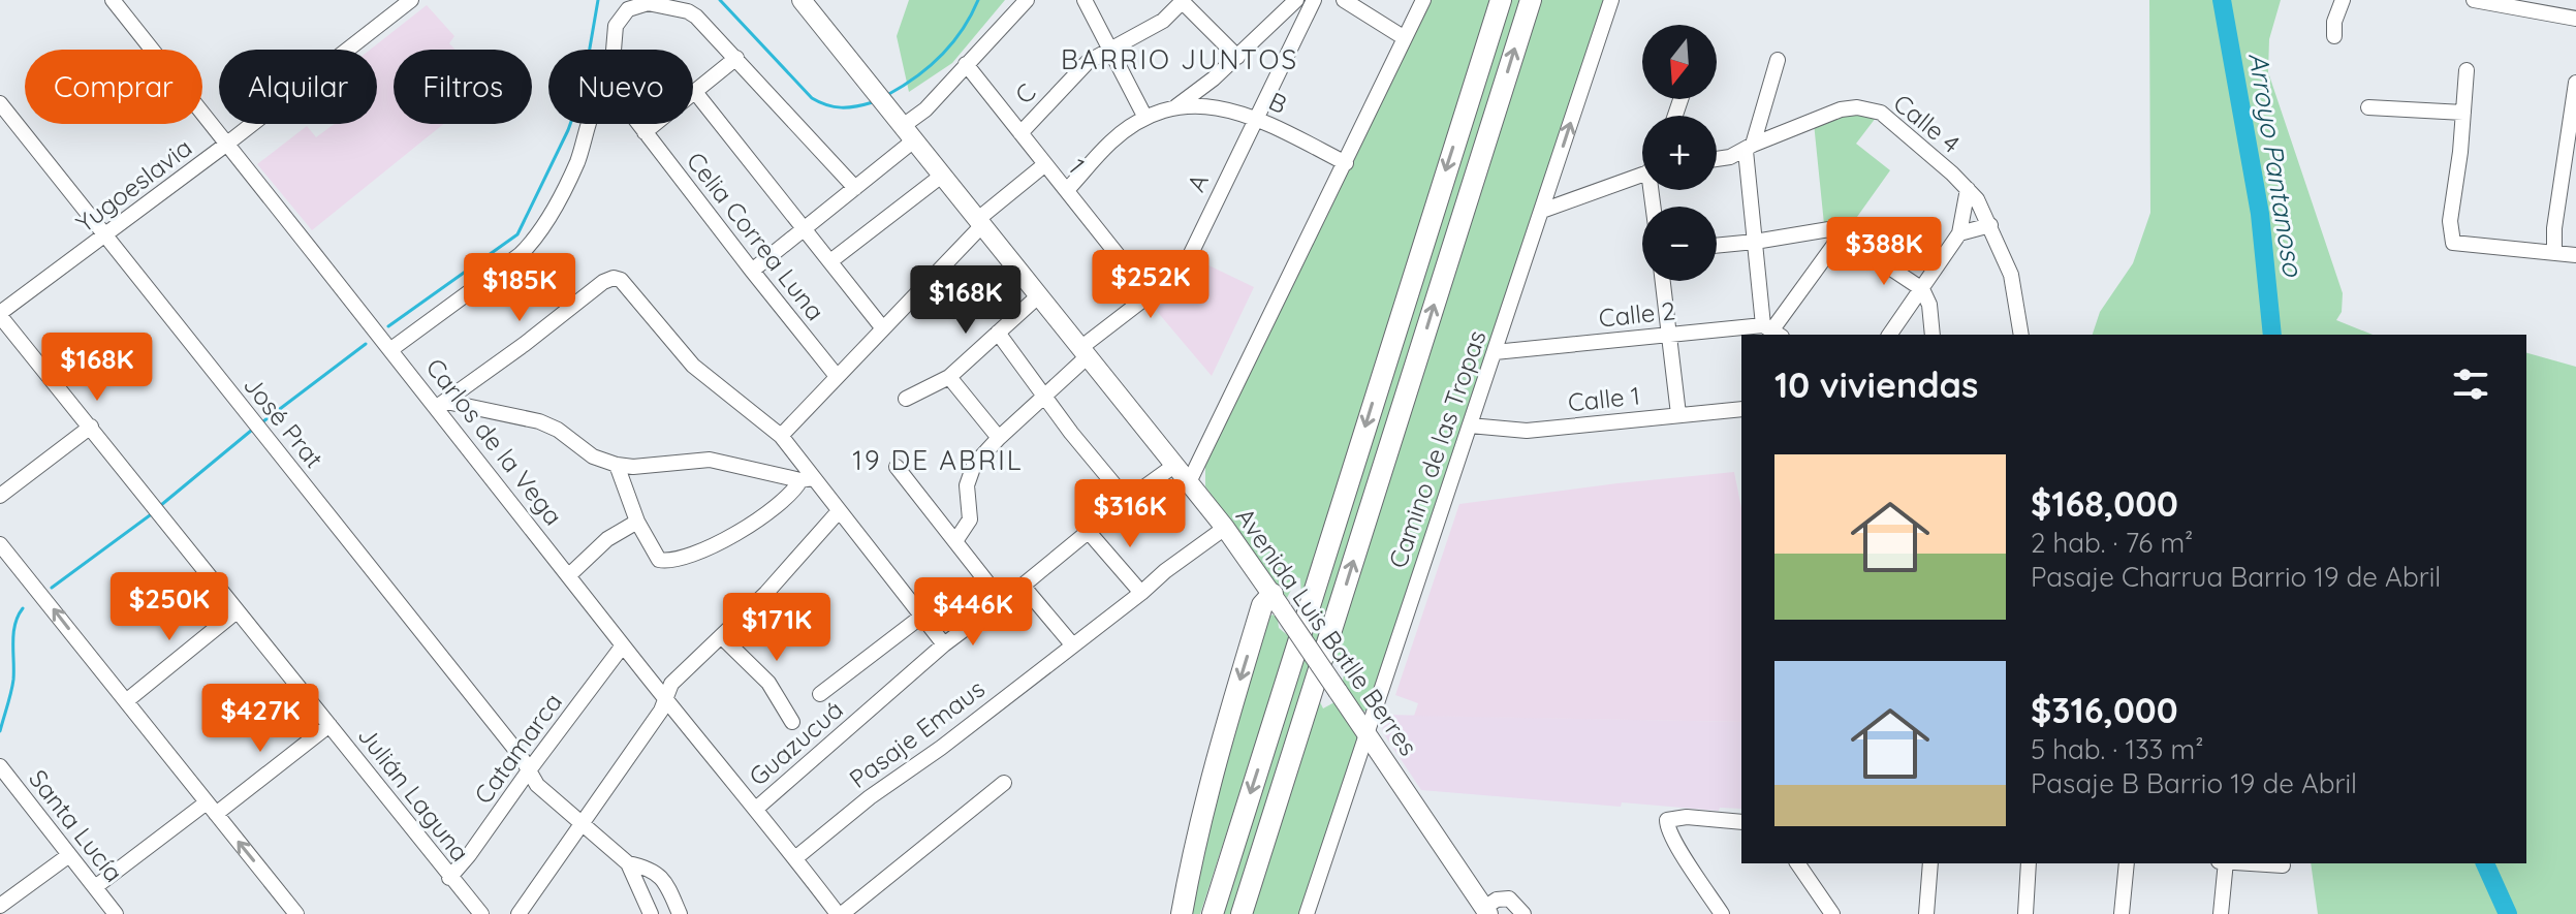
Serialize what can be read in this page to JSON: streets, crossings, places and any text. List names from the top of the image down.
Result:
{
  "streets": {
    "main road": ["Avenida Luis Batlle Berres"],
    "street": [
      "C",
      "B",
      "Calle 4",
      "1",
      "A",
      "Yugoeslavia",
      "Celia Correa Luna",
      "Calle 2",
      "Calle 1",
      "José Prat",
      "Carlos de la Vega",
      "Camino de las Tropas",
      "Pasaje Emaus",
      "Guazucuá",
      "Catamarca",
      "Julián Laguna",
      "Santa Lucía"
    ]
  },
  "crossings": [
    ["C", "1"],
    ["B", "1"],
    ["B", "A"],
    ["1", "A"],
    ["A", "Avenida Luis Batlle Berres"],
    ["Yugoeslavia", "José Prat"],
    ["Yugoeslavia", "Carlos de la Vega"],
    ["Yugoeslavia", "Julián Laguna"],
    ["Calle 2", "Camino de las Tropas"],
    ["Calle 1", "Camino de las Tropas"],
    ["José Prat", "Catamarca"],
    ["Carlos de la Vega", "Pasaje Emaus"],
    ["Carlos de la Vega", "Guazucuá"],
    ["Carlos de la Vega", "Catamarca"],
    ["Camino de las Tropas", "Avenida Luis Batlle Berres"],
    ["Avenida Luis Batlle Berres", "Pasaje Emaus"],
    ["Avenida Luis Batlle Berres", "Guazucuá"],
    ["Catamarca", "Julián Laguna"]
  ],
  "districts": ["BARRIO JUNTOS", "19 DE ABRIL"],
  "water": ["Arroyo Pantanoso"],
  "north": "bottom",
  "page": {
    "map_buttons": ["+", "−"],
    "chip": [
      "Comprar",
      "Alquilar",
      "Filtros",
      "Nuevo"
    ],
    "price": [
      "$388K",
      "$252K",
      "$185K",
      "$168K",
      "$168K",
      "$316K",
      "$250K",
      "$446K",
      "$171K",
      "$427K"
    ],
    "heading": "10 viviendas",
    "list": [
      {
        "name": "$168,000",
        "note": "2 hab. · 76 m² · Pasaje Charrua Barrio 19 de Abril"
      },
      {
        "name": "$316,000",
        "note": "5 hab. · 133 m² · Pasaje B Barrio 19 de Abril"
      }
    ]
  }
}
